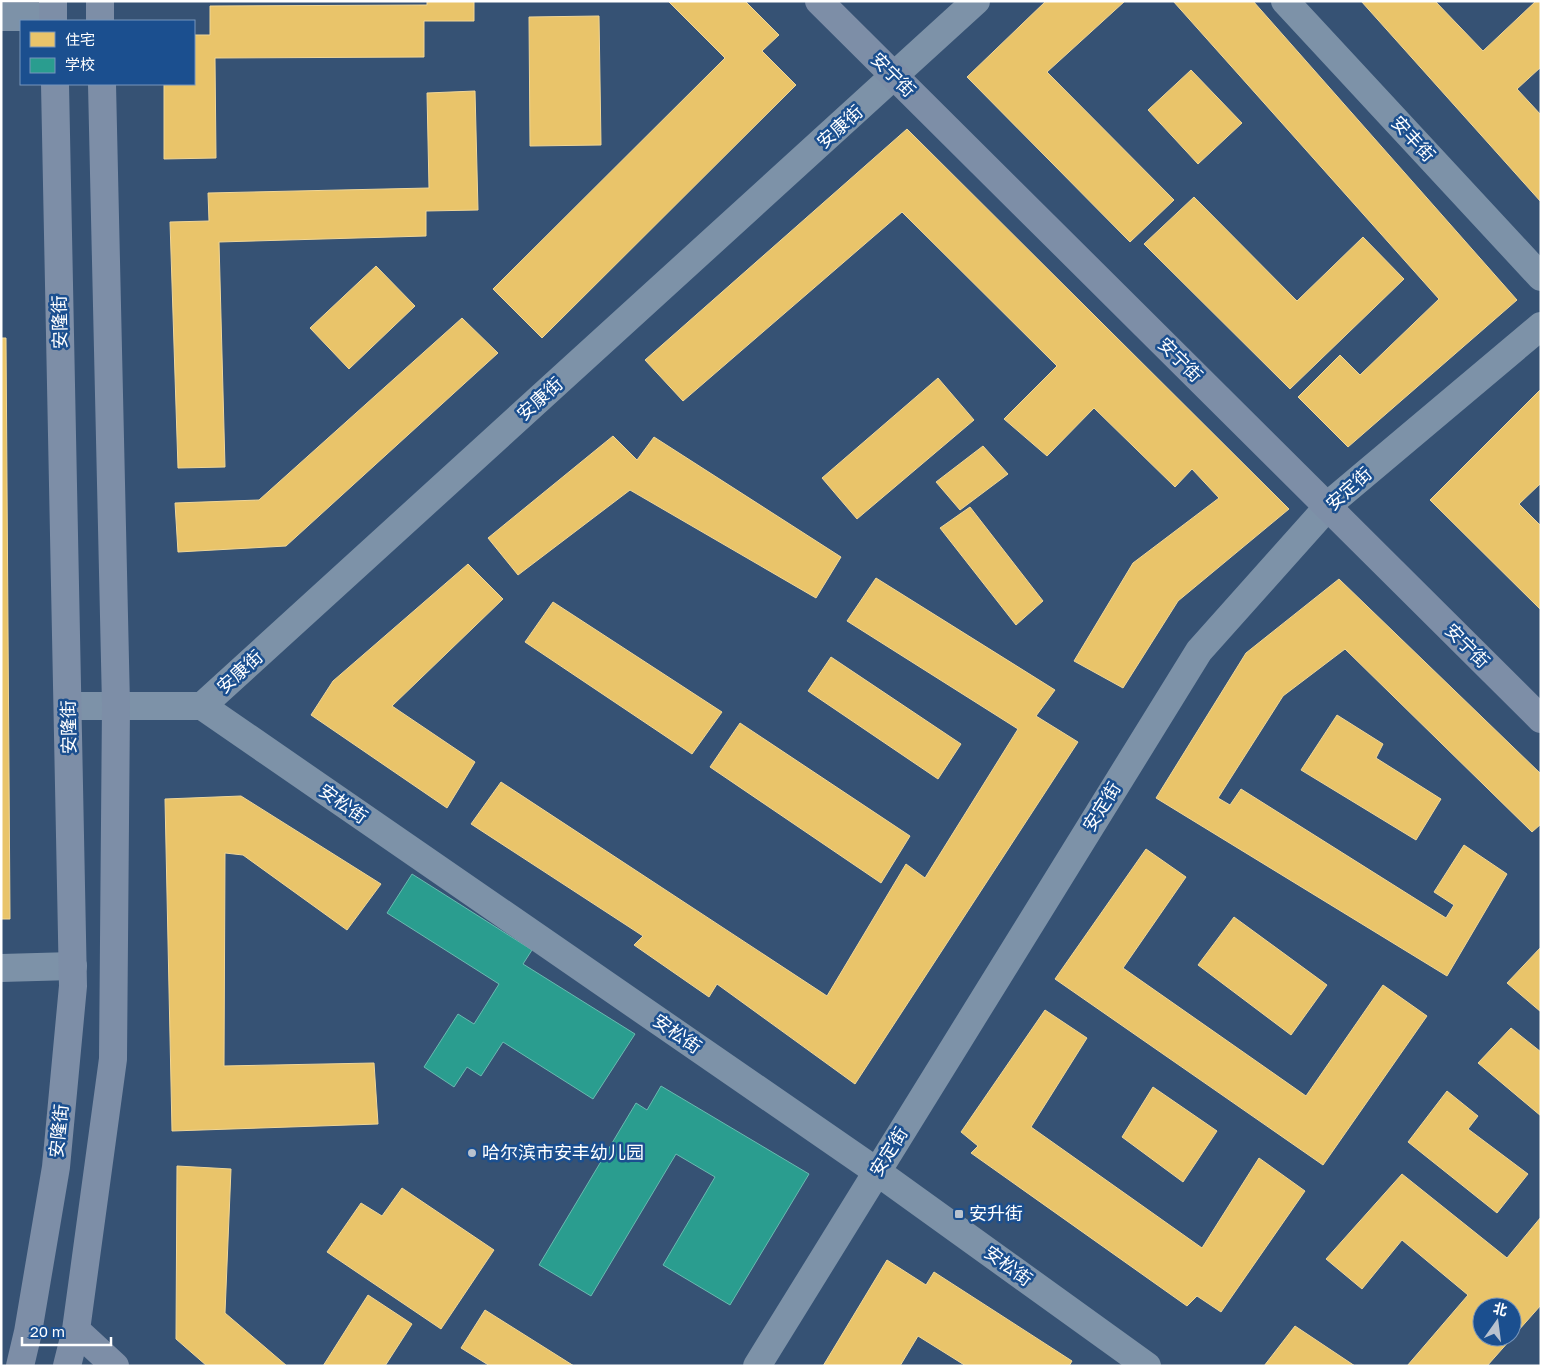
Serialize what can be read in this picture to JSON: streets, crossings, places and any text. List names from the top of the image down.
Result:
{
  "streets": {
    "main road": ["安宁街", "安隆街"],
    "street": [
      "安康街",
      "安丰街",
      "安定街",
      "安松街"
    ]
  },
  "crossings": [
    ["安宁街", "安康街"],
    ["安宁街", "安定街"],
    ["安康街", "安隆街"],
    ["安康街", "安松街"],
    ["安定街", "安松街"]
  ],
  "places": {
    "other": ["哈尔滨市安丰幼儿园"],
    "transit": ["安升街"]
  },
  "legend": ["住宅", "学校"],
  "scale_bar": "20 m",
  "north": "top"
}
